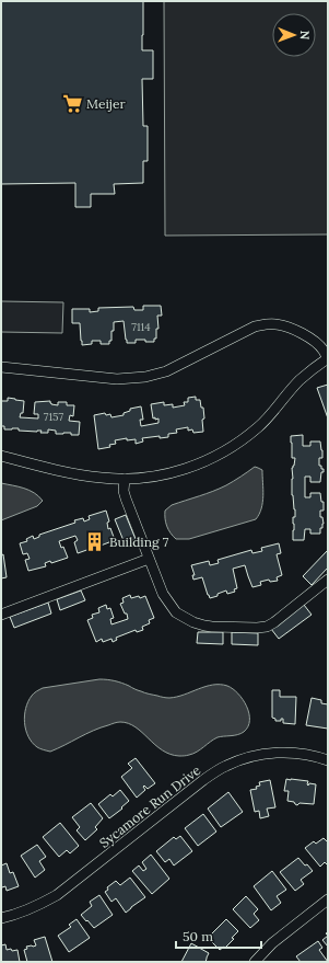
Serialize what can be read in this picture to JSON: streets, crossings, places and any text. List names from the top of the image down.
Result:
{
  "streets": {
    "street": ["Sycamore Run Drive"]
  },
  "places": {
    "supermarket": ["Meijer"],
    "building": ["Building 7"]
  },
  "house_numbers": ["7114", "7157"],
  "scale_bar": "50 m",
  "north": "right"
}
